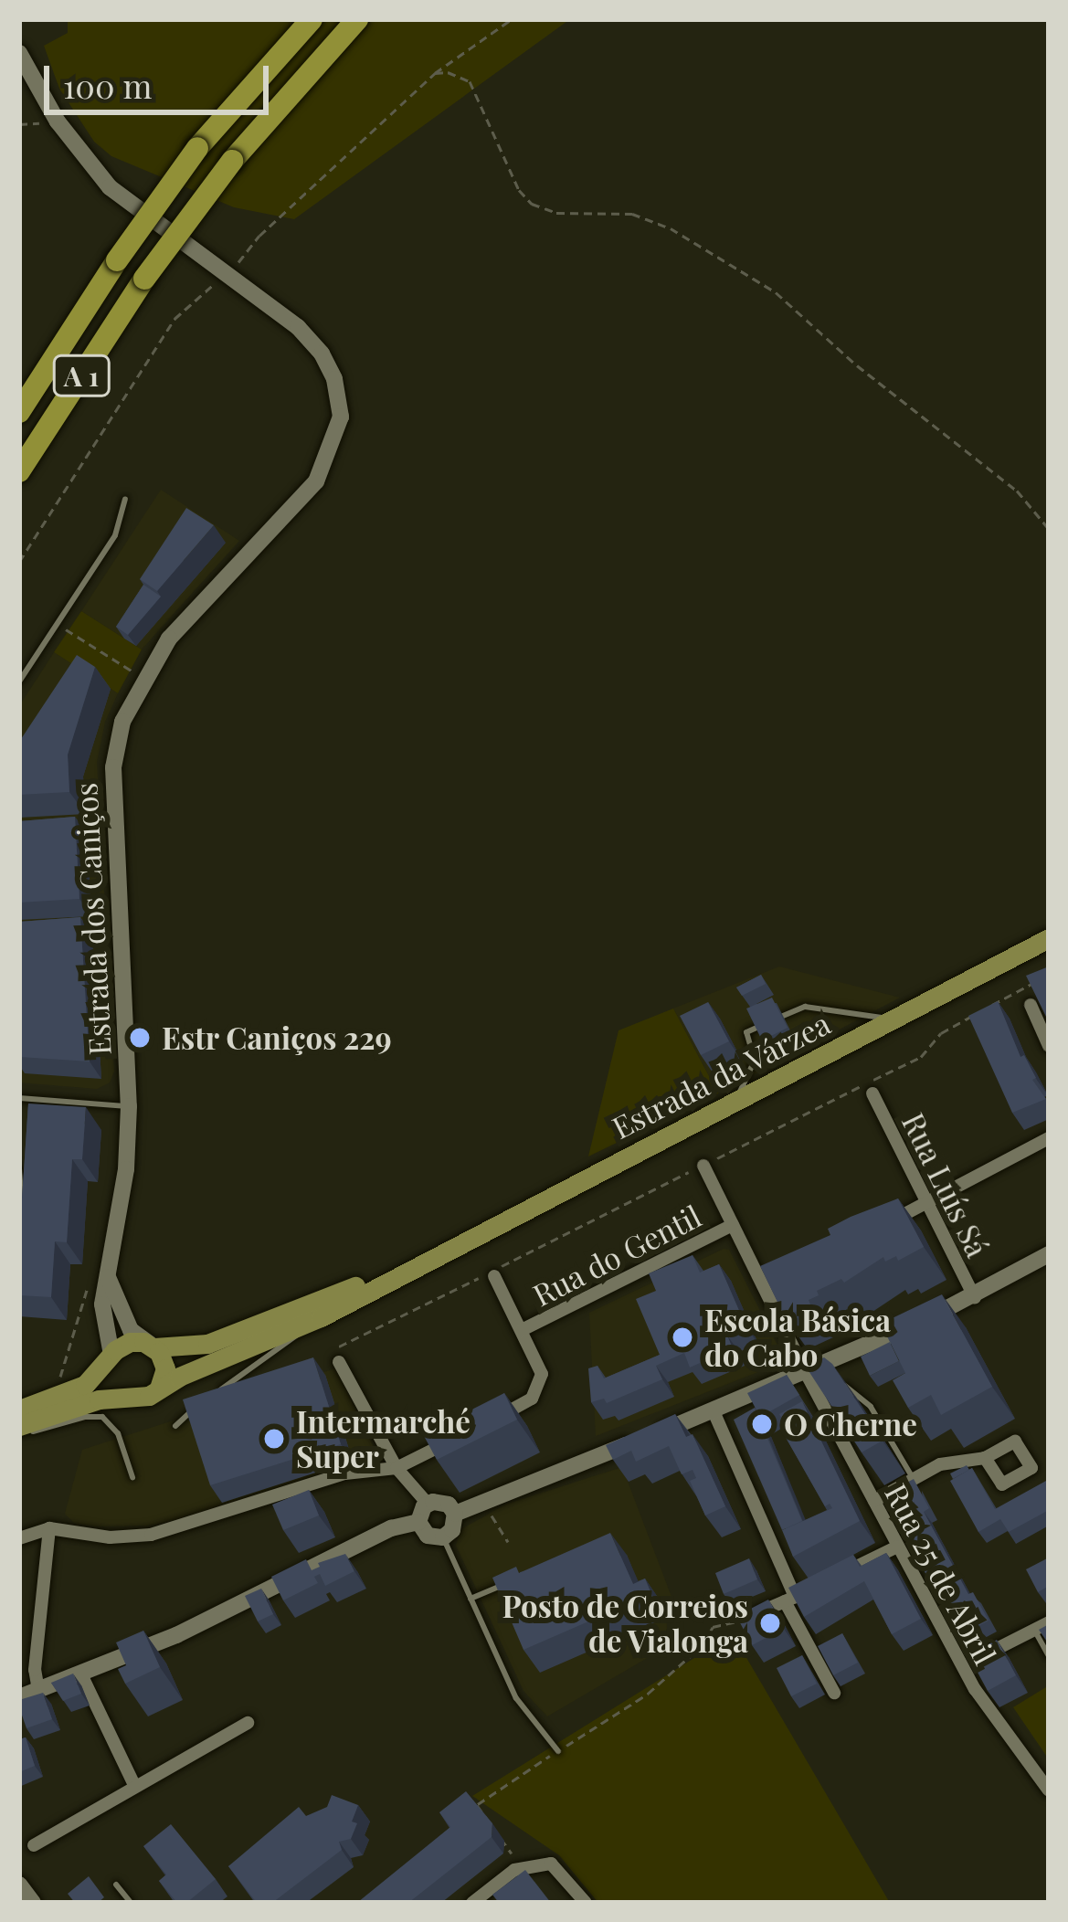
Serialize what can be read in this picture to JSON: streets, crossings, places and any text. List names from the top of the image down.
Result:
{
  "streets": {
    "highway": ["A 1"],
    "main road": ["Estrada da Várzea"],
    "street": [
      "Estrada dos Caniços",
      "Rua Luís Sá",
      "Rua do Gentil",
      "Rua 25 de Abril"
    ]
  },
  "crossings": [
    ["Estrada dos Caniços", "Estrada da Várzea"],
    ["Rua do Gentil", "Rua 25 de Abril"]
  ],
  "places": [
    "Estr Caniços 229",
    "Escola Básica do Cabo",
    "O Cherne",
    "Intermarché Super",
    "Posto de Correios de Vialonga"
  ],
  "scale_bar": "100 m"
}
